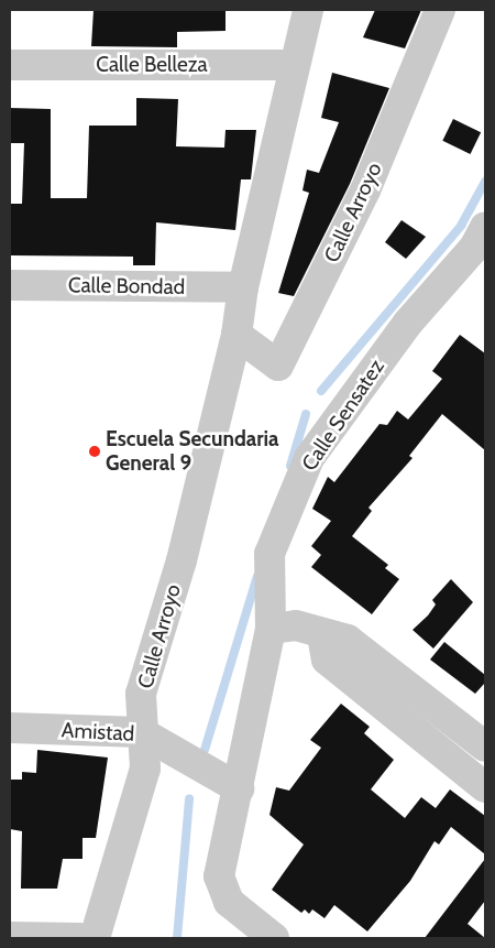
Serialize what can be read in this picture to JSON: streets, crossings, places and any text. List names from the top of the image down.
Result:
{
  "streets": {
    "street": [
      "Calle Belleza",
      "Calle Arroyo",
      "Calle Bondad",
      "Calle Sensatez",
      "Amistad"
    ]
  },
  "crossings": [
    ["Calle Belleza", "Calle Arroyo"],
    ["Calle Arroyo", "Calle Bondad"],
    ["Calle Arroyo", "Amistad"],
    ["Calle Sensatez", "Amistad"]
  ],
  "places": ["Escuela Secundaria General 9"]
}
